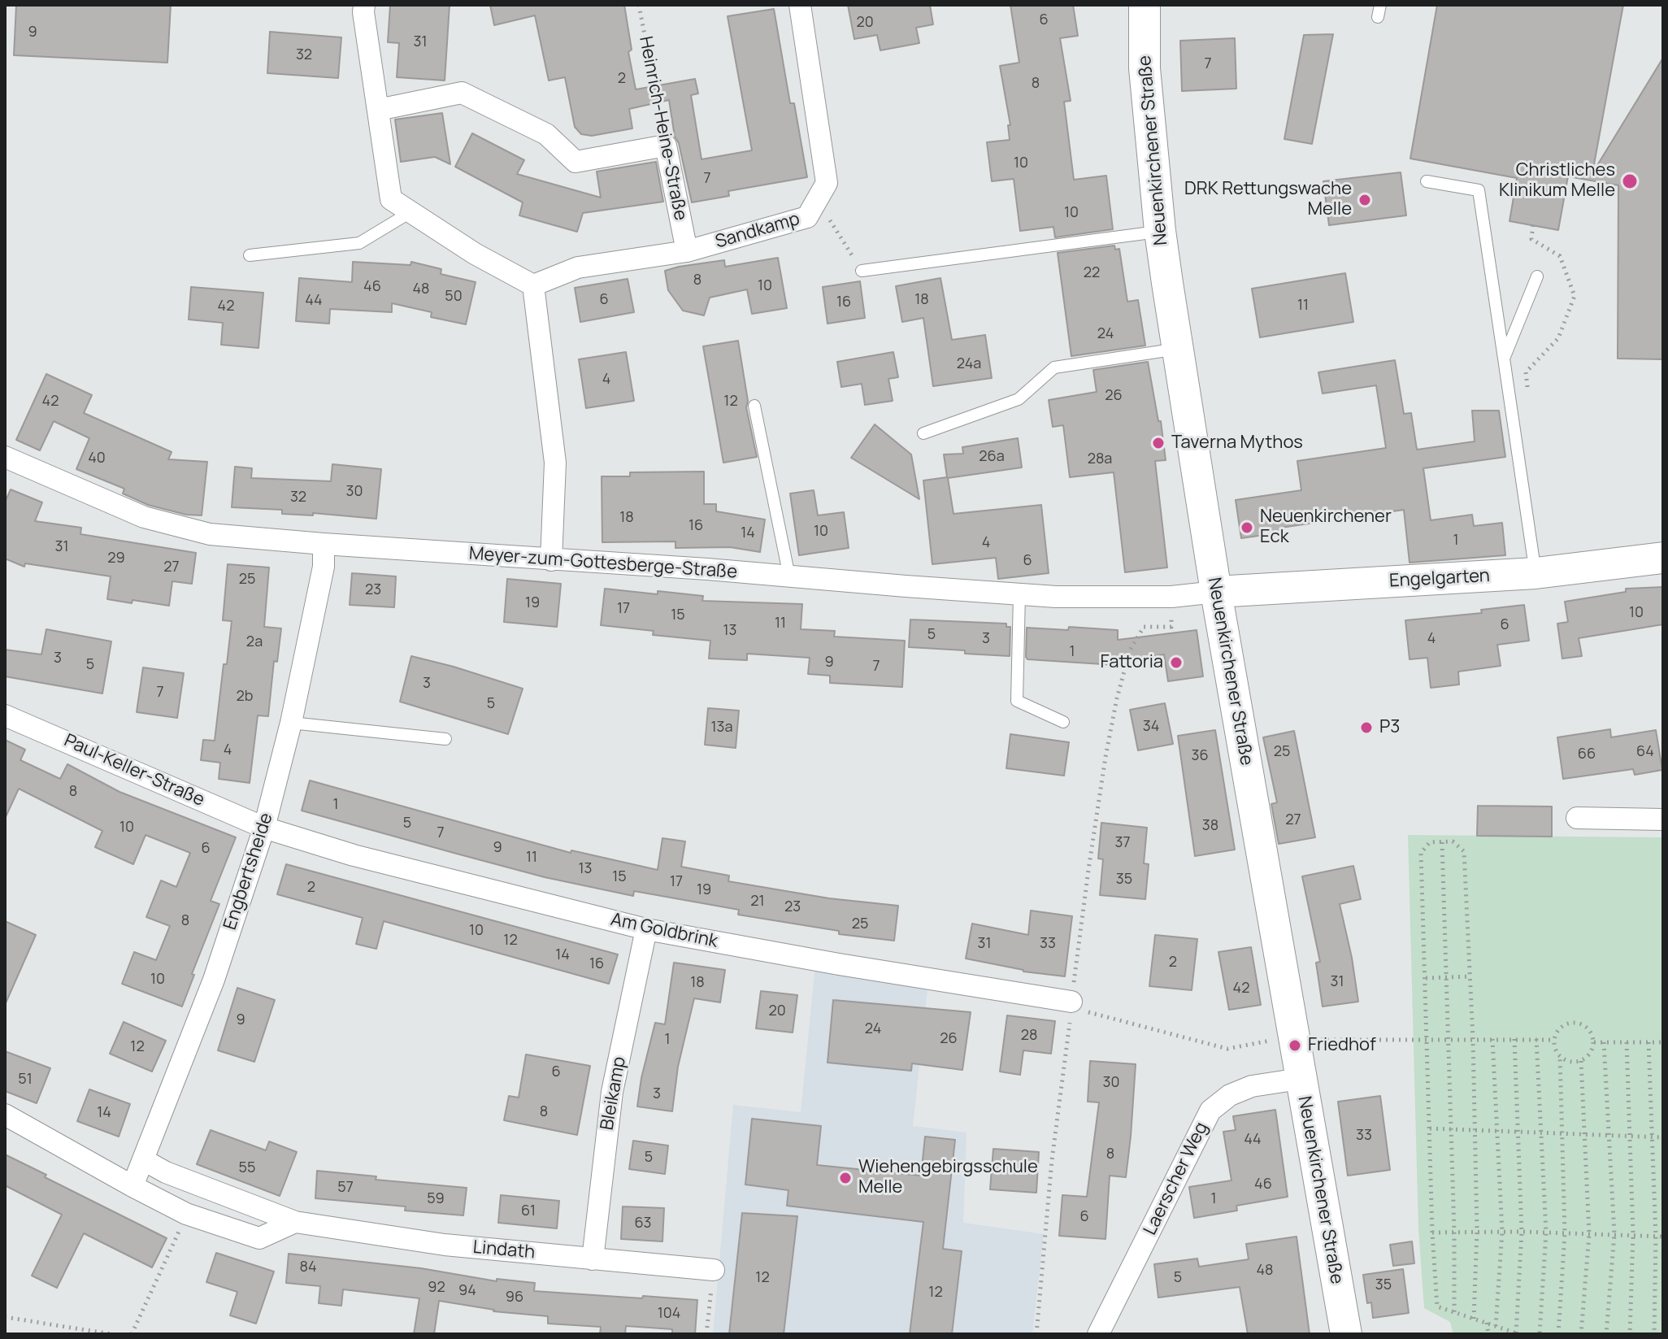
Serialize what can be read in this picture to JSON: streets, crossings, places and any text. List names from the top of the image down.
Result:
{
  "streets": {
    "main road": ["Neuenkirchener Straße", "Engelgarten"],
    "street": [
      "Heinrich-Heine-Straße",
      "Sandkamp",
      "Meyer-zum-Gottesberge-Straße",
      "Paul-Keller-Straße",
      "Engbertsheide",
      "Am Goldbrink",
      "Bleikamp",
      "Laerscher Weg",
      "Lindath"
    ]
  },
  "crossings": [
    ["Heinrich-Heine-Straße", "Sandkamp"],
    ["Neuenkirchener Straße", "Meyer-zum-Gottesberge-Straße"],
    ["Neuenkirchener Straße", "Engelgarten"],
    ["Neuenkirchener Straße", "Laerscher Weg"],
    ["Meyer-zum-Gottesberge-Straße", "Engelgarten"],
    ["Meyer-zum-Gottesberge-Straße", "Engbertsheide"],
    ["Paul-Keller-Straße", "Engbertsheide"],
    ["Paul-Keller-Straße", "Am Goldbrink"],
    ["Engbertsheide", "Am Goldbrink"],
    ["Engbertsheide", "Lindath"],
    ["Am Goldbrink", "Bleikamp"],
    ["Bleikamp", "Lindath"]
  ],
  "places": [
    "Christliches Klinikum Melle",
    "DRK Rettungswache Melle",
    "Taverna Mythos",
    "Neuenkirchener Eck",
    "Fattoria",
    "P3",
    "Friedhof",
    "Wiehengebirgsschule Melle"
  ],
  "house_numbers": [
    "6",
    "20",
    "9",
    "31",
    "32",
    "7",
    "2",
    "8",
    "10",
    "7",
    "10",
    "22",
    "8",
    "10",
    "46",
    "48",
    "50",
    "6",
    "18",
    "44",
    "16",
    "11",
    "42",
    "24",
    "24a",
    "4",
    "26",
    "42",
    "12",
    "26a",
    "40",
    "28a",
    "30",
    "32",
    "18",
    "16",
    "10",
    "14",
    "1",
    "4",
    "31",
    "29",
    "6",
    "27",
    "25",
    "23",
    "19",
    "17",
    "10",
    "15",
    "11",
    "6",
    "13",
    "5",
    "3",
    "4",
    "2a",
    "1",
    "3",
    "9",
    "5",
    "7",
    "3",
    "7",
    "2b",
    "5",
    "34",
    "13a",
    "4",
    "25",
    "64",
    "66",
    "36",
    "8",
    "1",
    "27",
    "5",
    "38",
    "10",
    "7",
    "37",
    "9",
    "6",
    "11",
    "13",
    "15",
    "35",
    "17",
    "2",
    "19",
    "21",
    "23",
    "8",
    "25",
    "10",
    "12",
    "31",
    "33",
    "14",
    "2",
    "16",
    "10",
    "31",
    "18",
    "42",
    "20",
    "9",
    "24",
    "28",
    "26",
    "1",
    "12",
    "6",
    "51",
    "30",
    "3",
    "8",
    "14",
    "33",
    "44",
    "8",
    "5",
    "55",
    "46",
    "57",
    "59",
    "1",
    "61",
    "6",
    "63",
    "84",
    "48",
    "12",
    "5",
    "35",
    "92",
    "94",
    "12",
    "96",
    "104"
  ]
}
